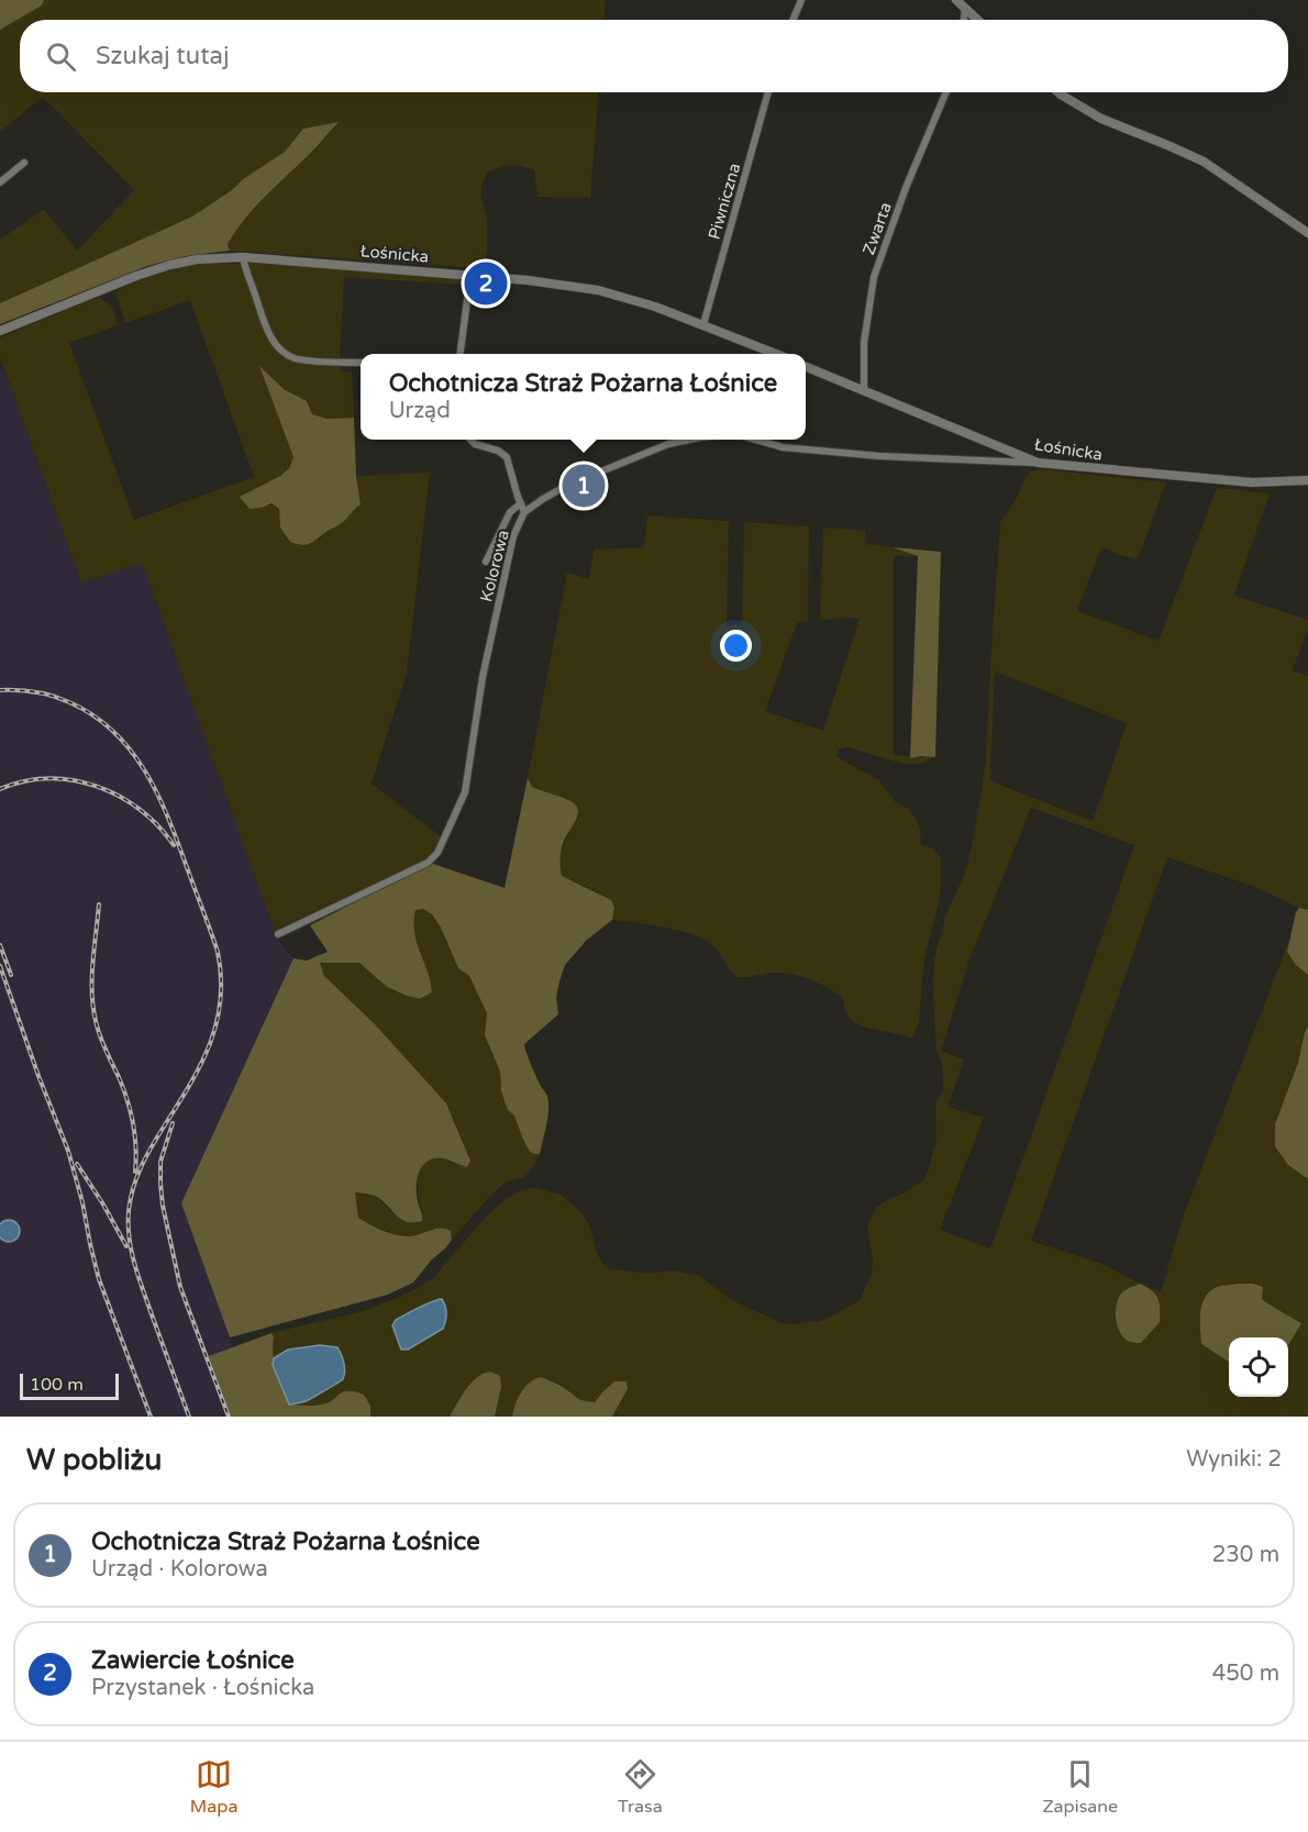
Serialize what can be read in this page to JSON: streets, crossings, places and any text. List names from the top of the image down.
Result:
{
  "streets": {
    "street": [
      "Piwniczna",
      "Zwarta",
      "Łośnicka",
      "Kolorowa"
    ]
  },
  "crossings": [
    ["Piwniczna", "Łośnicka"],
    ["Zwarta", "Łośnicka"],
    ["Łośnicka", "Kolorowa"]
  ],
  "scale_bar": "100 m",
  "page": {
    "search": "Szukaj tutaj",
    "pins": ["2", "1"],
    "popup": ["Ochotnicza Straż Pożarna Łośnice", "Urząd"],
    "scale": "100 m",
    "heading": ["W pobliżu", "Wyniki: 2"],
    "list": [
      {
        "mark": "1",
        "name": "Ochotnicza Straż Pożarna Łośnice",
        "note": "Urząd · Kolorowa",
        "value": "230 m"
      },
      {
        "mark": "2",
        "name": "Zawiercie Łośnice",
        "note": "Przystanek · Łośnicka",
        "value": "450 m"
      }
    ],
    "nav": ["Mapa", "Trasa", "Zapisane"]
  }
}
